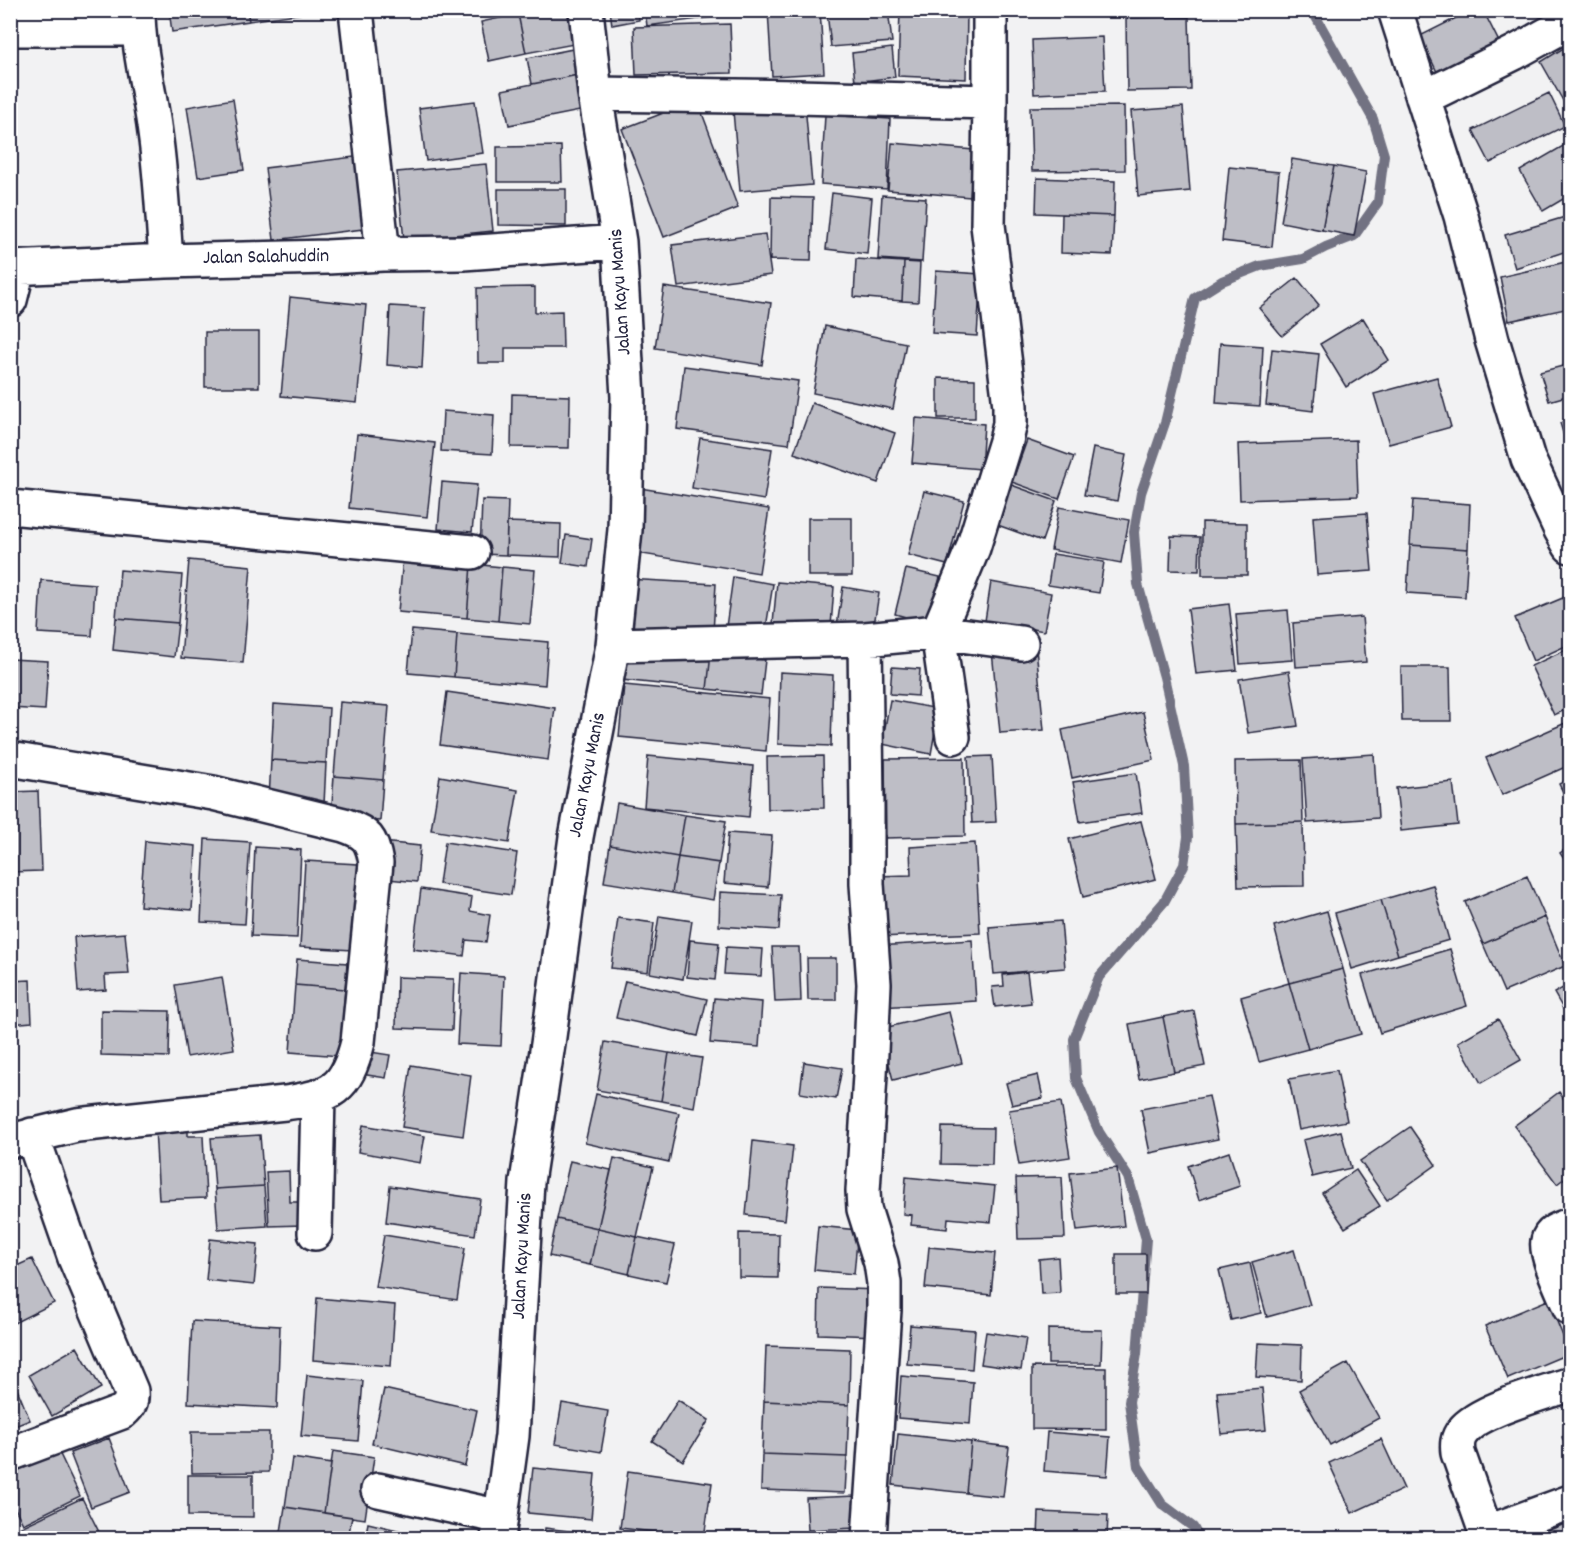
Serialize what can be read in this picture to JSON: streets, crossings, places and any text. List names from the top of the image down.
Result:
{
  "streets": {
    "street": ["Jalan Salahuddin", "Jalan Kayu Manis"]
  },
  "crossings": [
    ["Jalan Salahuddin", "Jalan Kayu Manis"]
  ]
}
